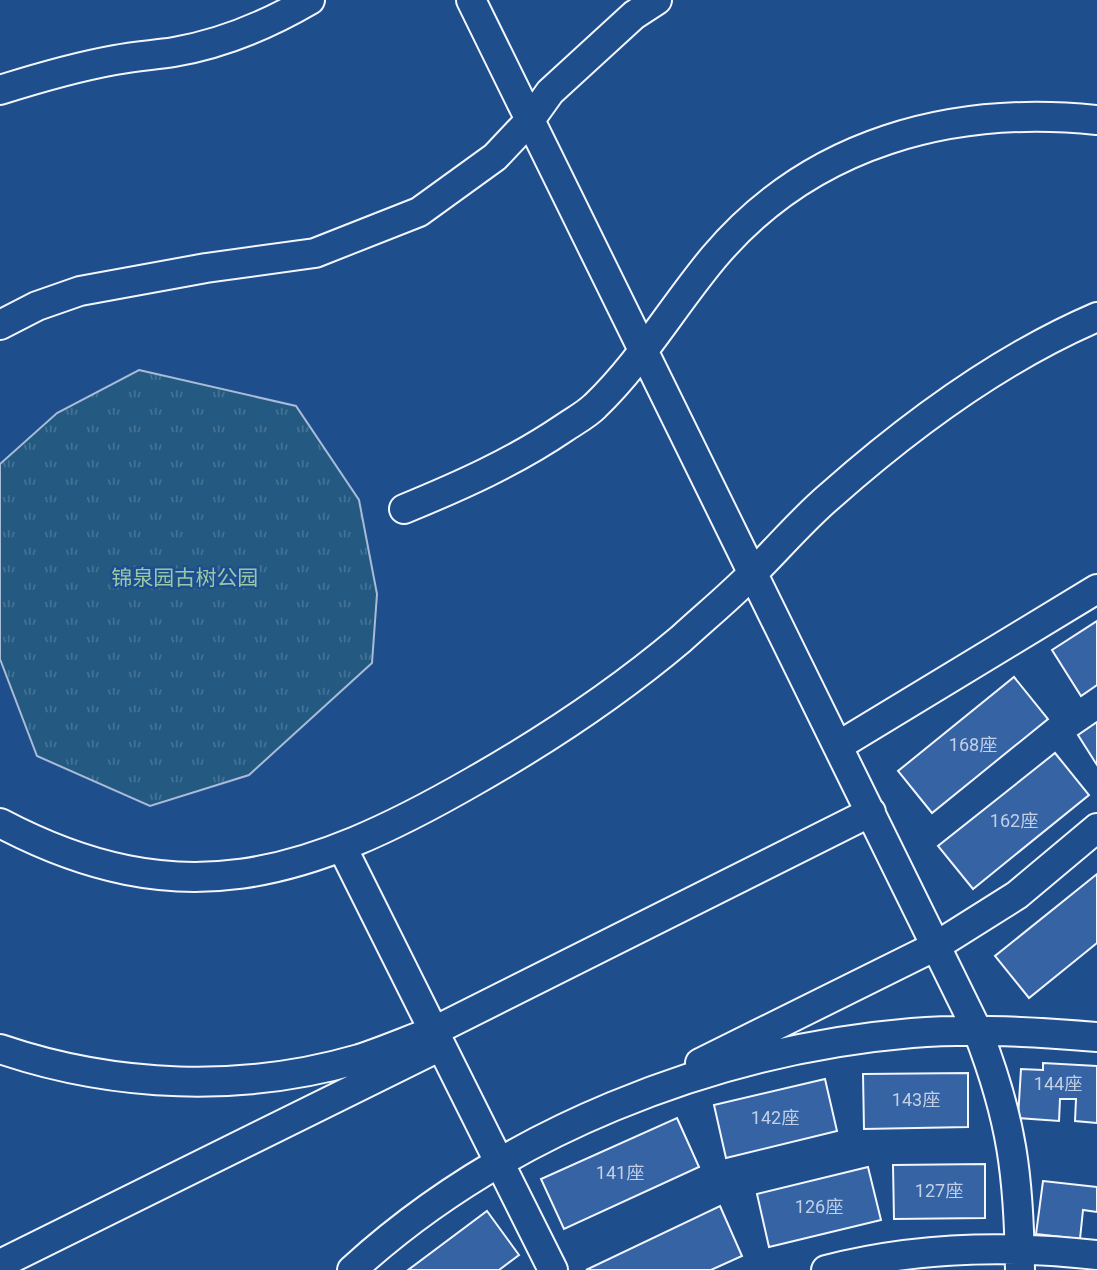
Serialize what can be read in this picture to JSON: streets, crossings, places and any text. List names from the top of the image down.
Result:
{
  "parks": ["锦泉园古树公园"],
  "house_numbers": [
    "168座",
    "162座",
    "144座",
    "143座",
    "142座",
    "141座",
    "127座",
    "126座"
  ]
}
